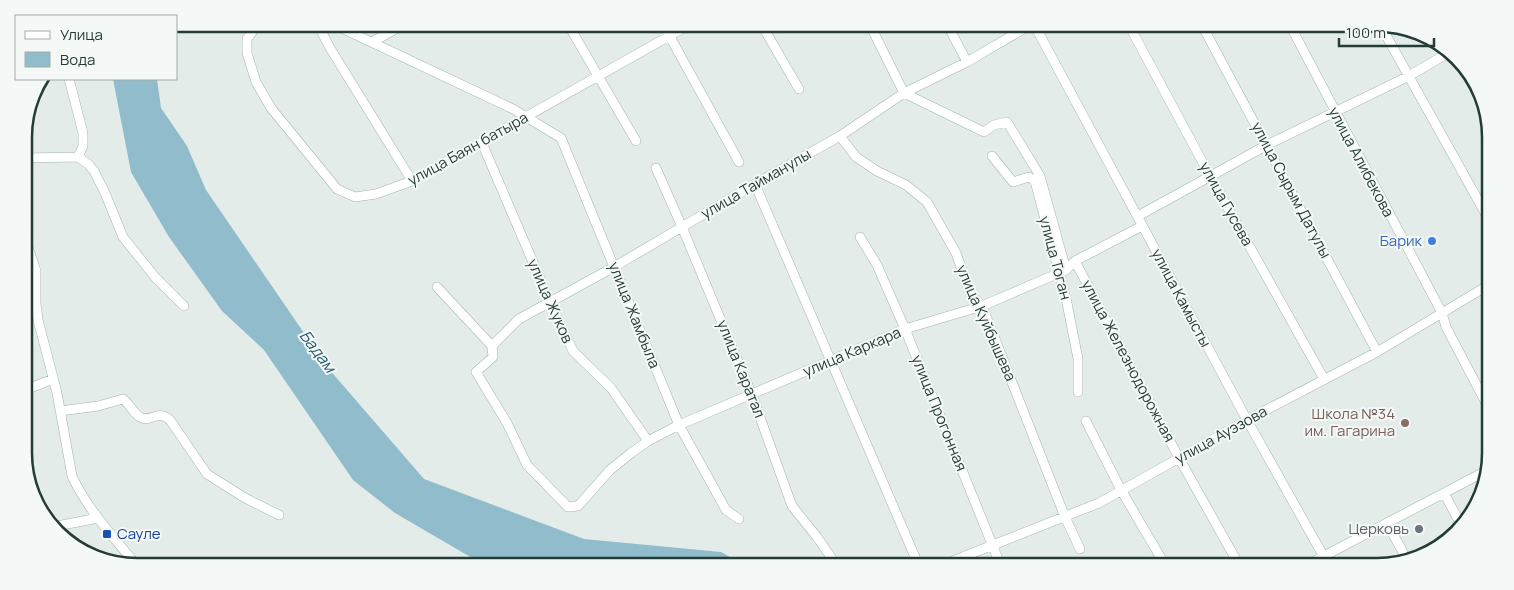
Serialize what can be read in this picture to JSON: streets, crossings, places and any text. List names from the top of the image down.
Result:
{
  "streets": {
    "street": [
      "улица Баян батыра",
      "улица Алибекова",
      "улица Тайманулы",
      "улица Сырым Датулы",
      "улица Гусева",
      "улица Тоган",
      "улица Камысты",
      "улица Жуков",
      "улица Жамбыла",
      "улица Куйбышева",
      "улица Каркара",
      "улица Железнодорожная",
      "улица Каратал",
      "улица Прогонная",
      "улица Ауэзова"
    ]
  },
  "crossings": [
    ["улица Баян батыра", "улица Жуков"],
    ["улица Баян батыра", "улица Жамбыла"],
    ["улица Алибекова", "улица Ауэзова"],
    ["улица Тайманулы", "улица Жуков"],
    ["улица Тайманулы", "улица Жамбыла"],
    ["улица Тайманулы", "улица Куйбышева"],
    ["улица Тайманулы", "улица Каркара"],
    ["улица Тайманулы", "улица Железнодорожная"],
    ["улица Тайманулы", "улица Каратал"],
    ["улица Сырым Датулы", "улица Ауэзова"],
    ["улица Гусева", "улица Ауэзова"],
    ["улица Тоган", "улица Каркара"],
    ["улица Тоган", "улица Железнодорожная"],
    ["улица Камысты", "улица Каркара"],
    ["улица Камысты", "улица Ауэзова"],
    ["улица Жуков", "улица Каркара"],
    ["улица Жамбыла", "улица Каркара"],
    ["улица Куйбышева", "улица Каркара"],
    ["улица Куйбышева", "улица Ауэзова"],
    ["улица Каркара", "улица Железнодорожная"],
    ["улица Каркара", "улица Каратал"],
    ["улица Каркара", "улица Прогонная"],
    ["улица Железнодорожная", "улица Ауэзова"],
    ["улица Прогонная", "улица Ауэзова"]
  ],
  "water": ["Бадам"],
  "places": {
    "other": ["Барик", "Школа №34 им. Гагарина", "Церковь"],
    "transit": ["Сауле"]
  },
  "legend": ["Улица", "Вода"],
  "scale_bar": "100 m"
}
